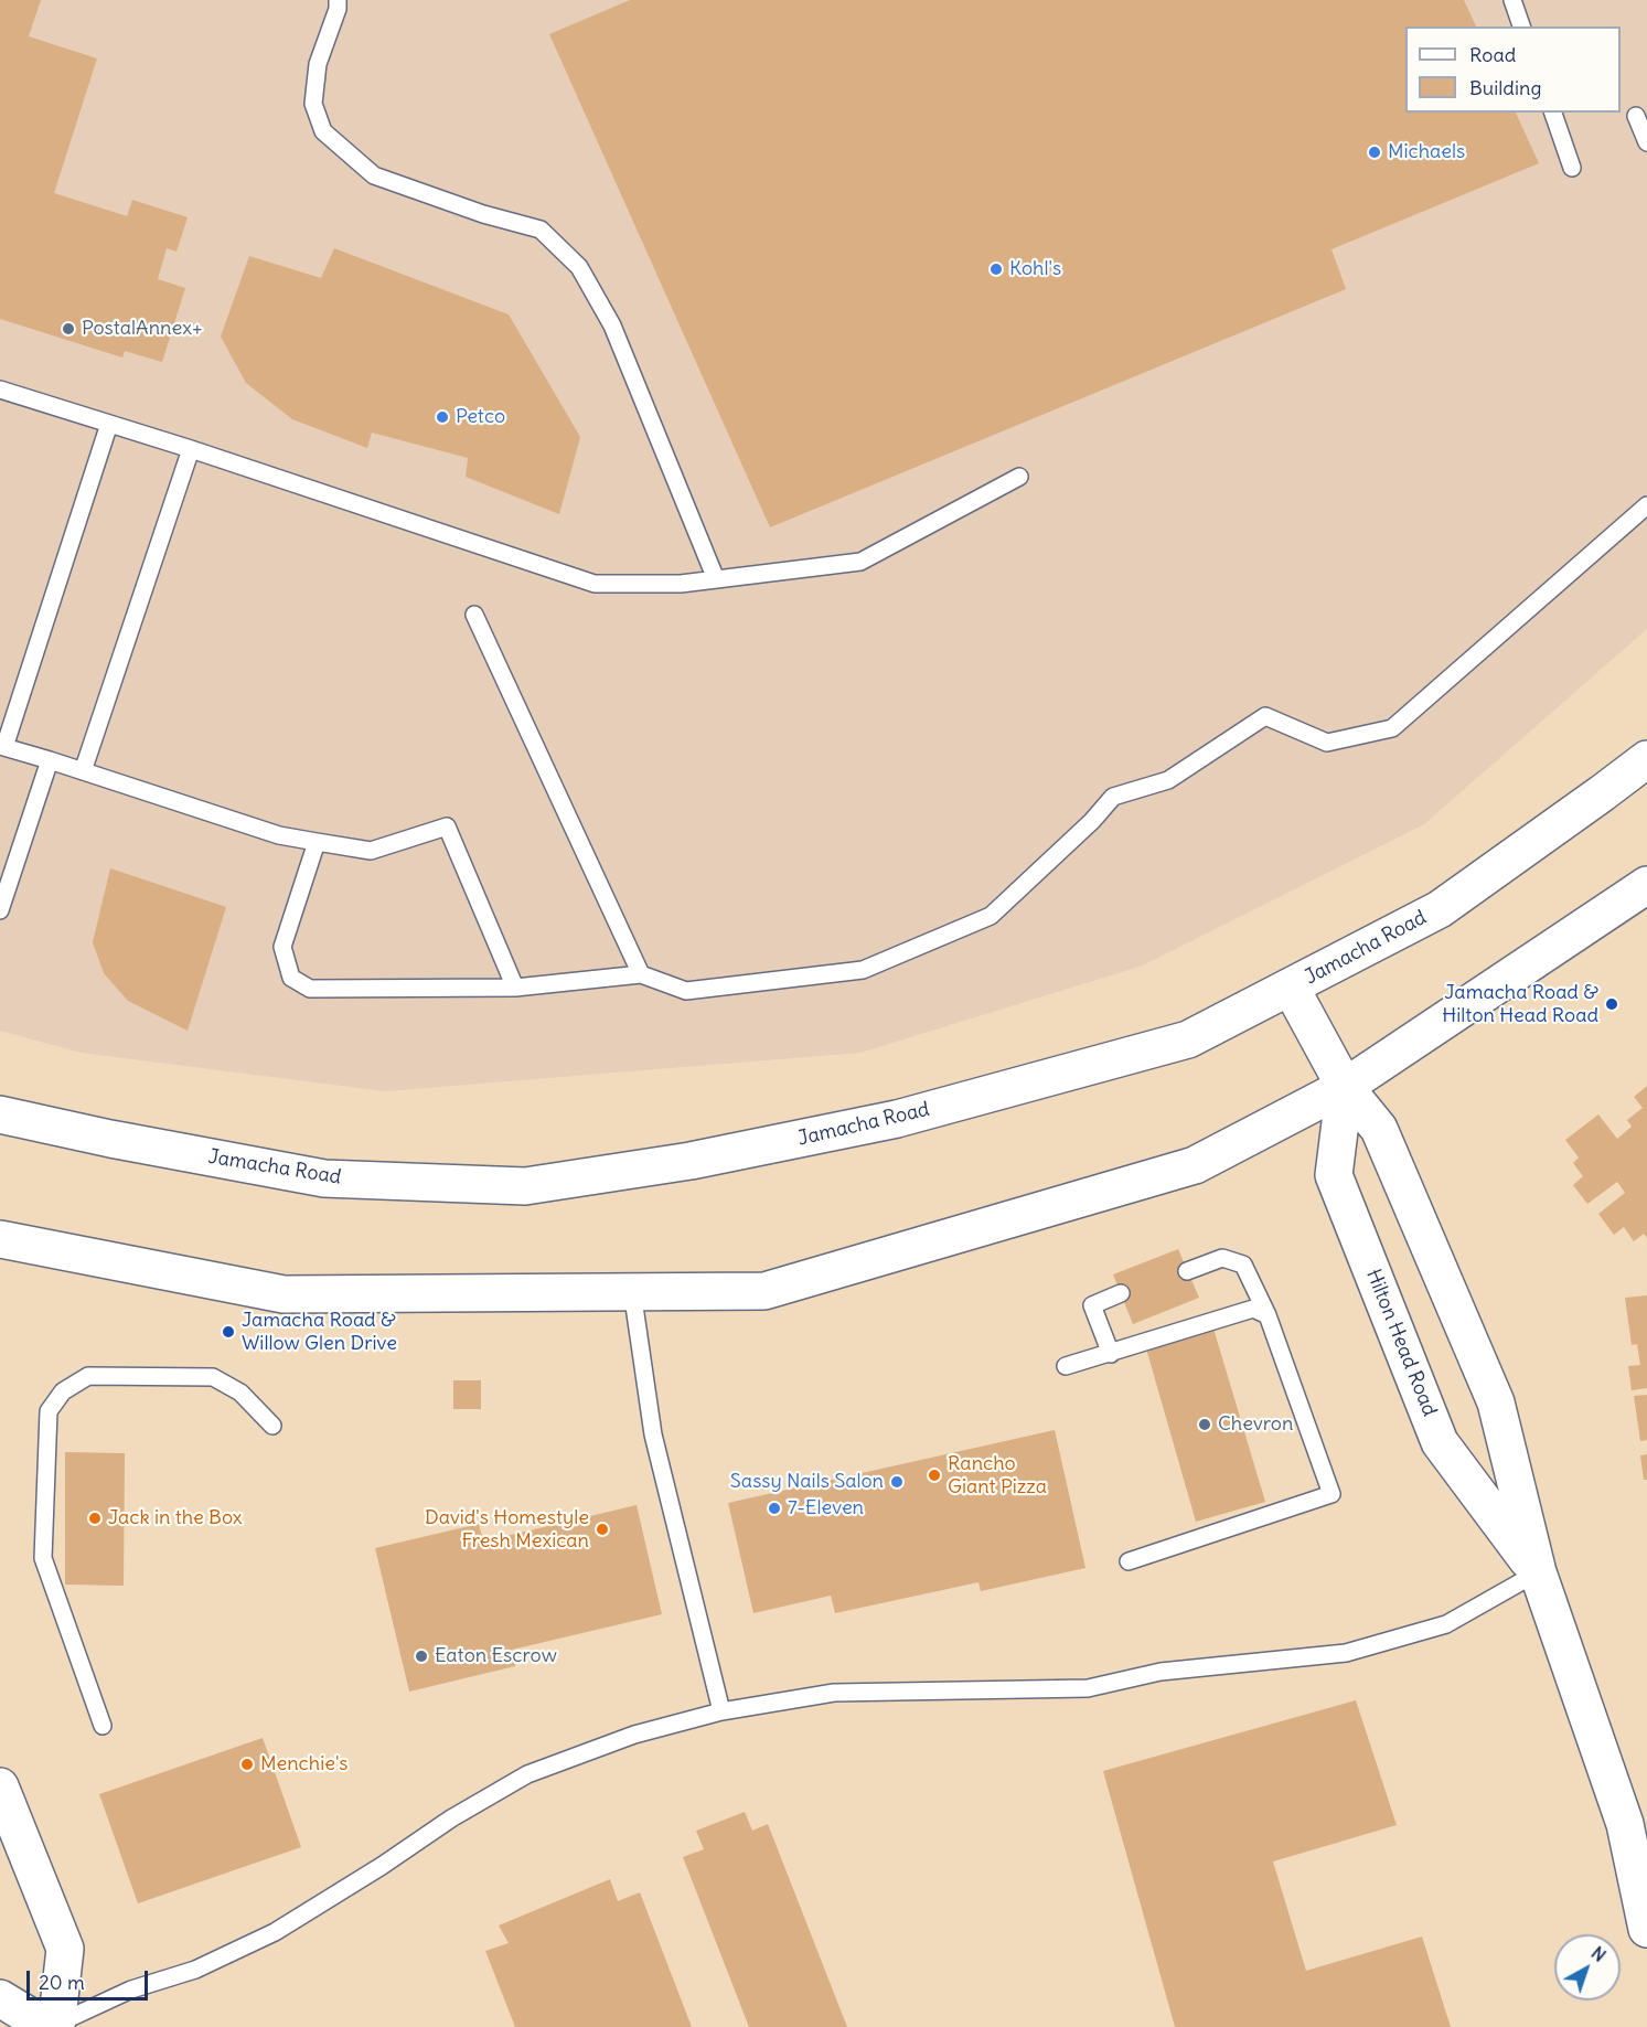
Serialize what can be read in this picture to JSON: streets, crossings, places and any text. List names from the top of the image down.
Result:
{
  "streets": {
    "main road": ["Jamacha Road", "Hilton Head Road"]
  },
  "crossings": [
    ["Jamacha Road", "Hilton Head Road"]
  ],
  "places": [
    "Michaels",
    "Kohl's",
    "PostalAnnex+",
    "Petco",
    "Jamacha Road & Hilton Head Road",
    "Jamacha Road & Willow Glen Drive",
    "Chevron",
    "Rancho Giant Pizza",
    "Sassy Nails Salon",
    "7-Eleven",
    "Jack in the Box",
    "David's Homestyle Fresh Mexican",
    "Eaton Escrow",
    "Menchie's"
  ],
  "legend": ["Road", "Building"],
  "scale_bar": "20 m",
  "north": "top right"
}
